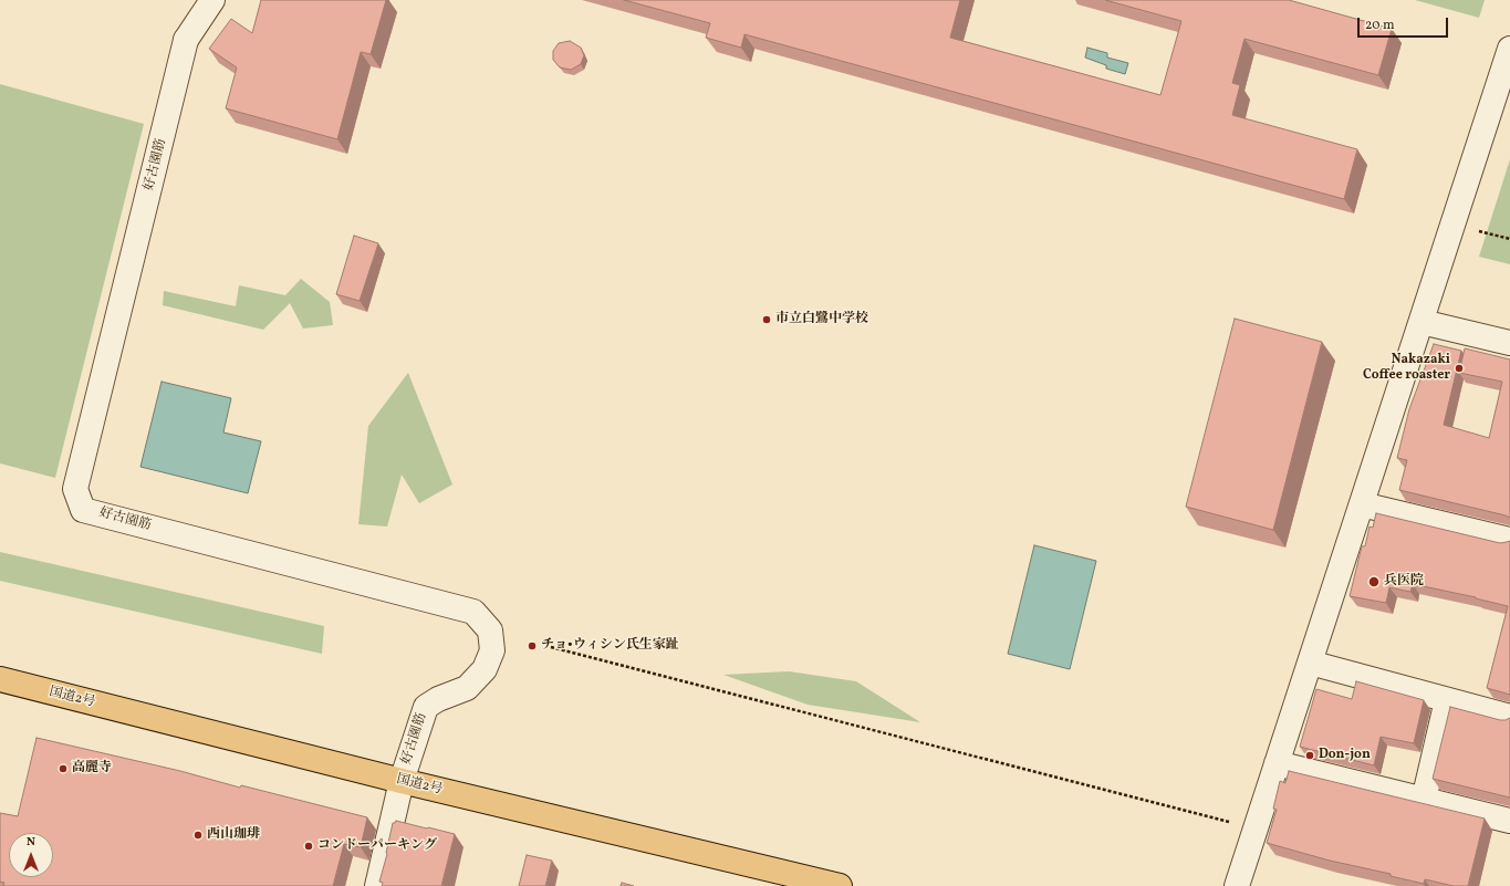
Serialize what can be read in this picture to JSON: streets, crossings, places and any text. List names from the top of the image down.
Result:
{
  "streets": {
    "highway": ["国道2号"],
    "street": ["好古園筋"]
  },
  "crossings": [
    ["好古園筋", "国道2号"]
  ],
  "places": [
    "市立白鷺中学校",
    "Nakazaki Coffee roaster",
    "兵医院",
    "チョ•ウィシン氏生家趾",
    "Don-jon",
    "高麗寺",
    "西山珈琲",
    "コンドーパーキング"
  ],
  "scale_bar": "20 m",
  "north": "top"
}
